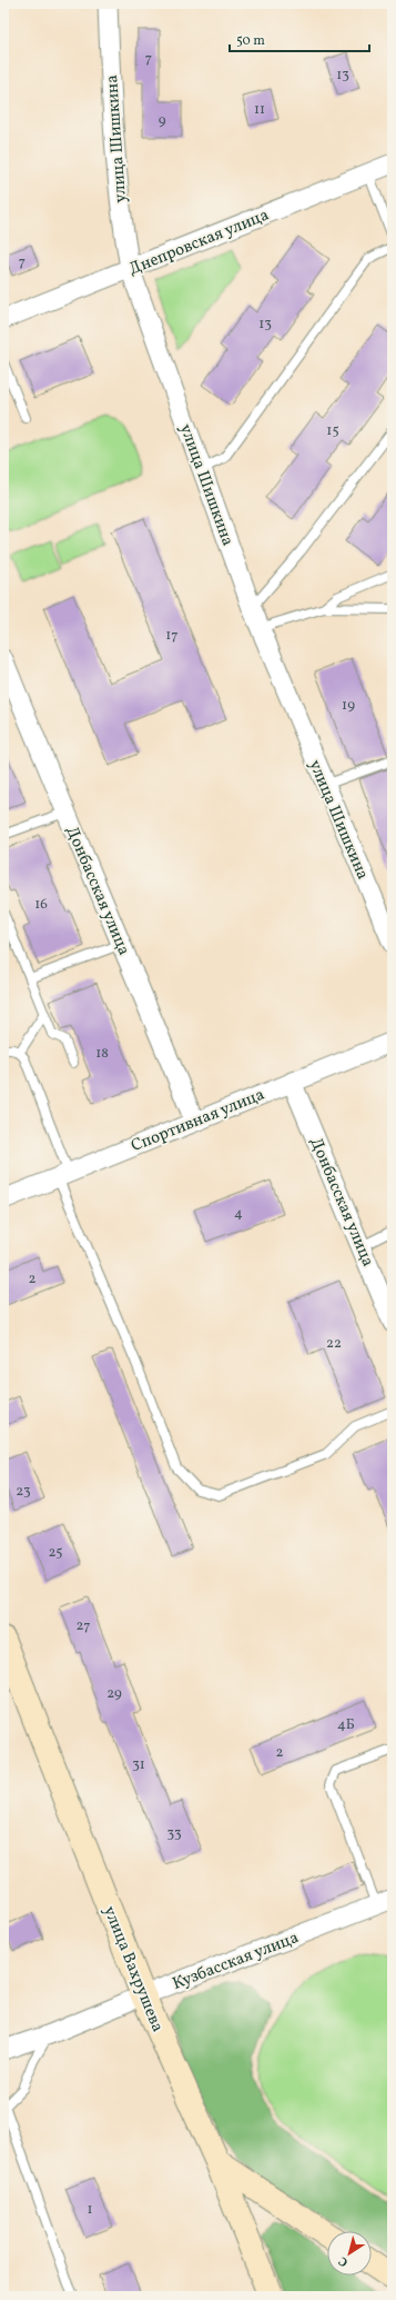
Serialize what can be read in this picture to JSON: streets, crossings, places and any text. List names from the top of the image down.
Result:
{
  "streets": {
    "main road": ["улица Вахрушева"],
    "street": [
      "улица Шишкина",
      "Днепровская улица",
      "Донбасская улица",
      "Спортивная улица",
      "Кузбасская улица"
    ]
  },
  "crossings": [
    ["улица Шишкина", "Днепровская улица"],
    ["Донбасская улица", "Спортивная улица"],
    ["Кузбасская улица", "улица Вахрушева"]
  ],
  "house_numbers": [
    "7",
    "13",
    "11",
    "9",
    "7",
    "13",
    "15",
    "17",
    "19",
    "16",
    "18",
    "4",
    "2",
    "22",
    "23",
    "25",
    "27",
    "29",
    "4Б",
    "2",
    "31",
    "33",
    "1"
  ],
  "scale_bar": "50 m",
  "north": "bottom left"
}
